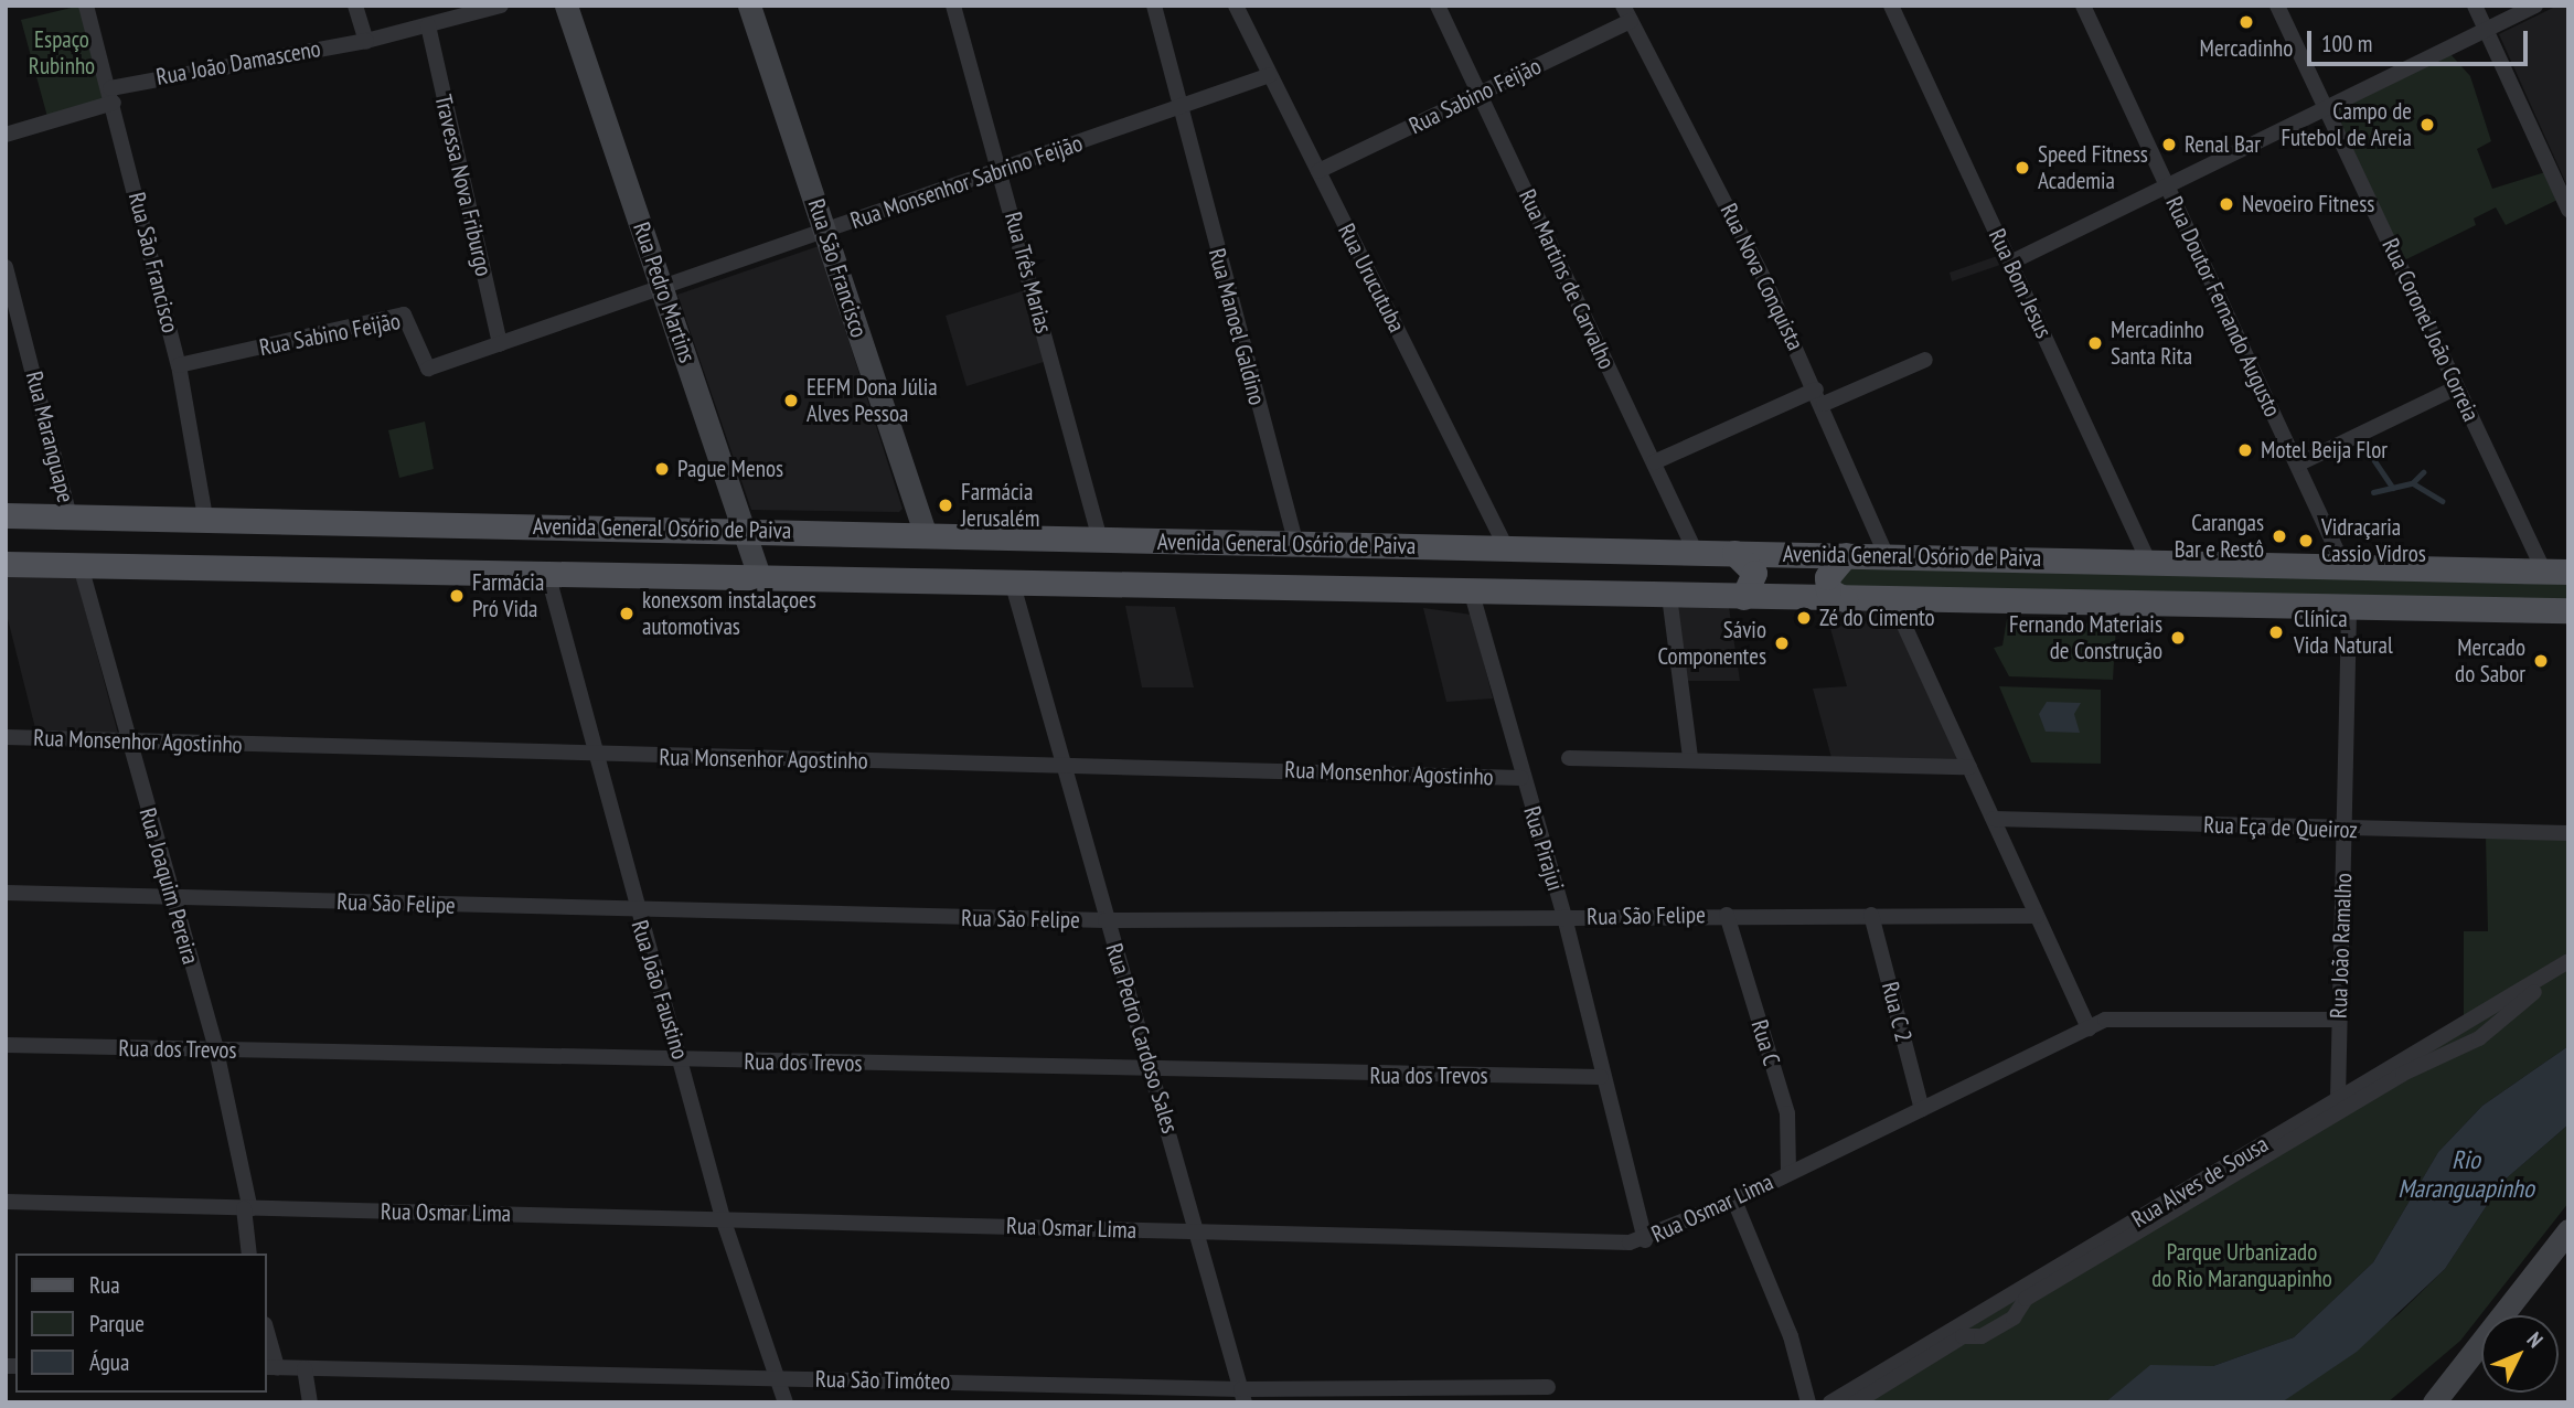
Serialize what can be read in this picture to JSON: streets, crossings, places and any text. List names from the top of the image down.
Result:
{
  "streets": {
    "main road": ["Avenida General Osório de Paiva"],
    "street": [
      "Rua João Damasceno",
      "Rua Sabino Feijão",
      "Rua Monsenhor Sabrino Feijão",
      "Travessa Nova Friburgo",
      "Rua São Francisco",
      "Rua Três Marias",
      "Rua Nova Conquista",
      "Rua Urucutuba",
      "Rua Martins de Carvalho",
      "Rua Bom Jesus",
      "Rua Pedro Martins",
      "Rua Doutor Fernando Augusto",
      "Rua Manoel Galdino",
      "Rua Coronel João Correia",
      "Rua Maranguape",
      "Rua Monsenhor Agostinho",
      "Rua Eça de Queiroz",
      "Rua Pirajui",
      "Rua Joaquim Pereira",
      "Rua São Felipe",
      "Rua João Ramalho",
      "Rua João Faustino",
      "Rua C 2",
      "Rua Pedro Cardoso Sales",
      "Rua C",
      "Rua dos Trevos",
      "Rua Alves de Sousa",
      "Rua Osmar Lima",
      "Rua São Timóteo"
    ]
  },
  "crossings": [
    ["Rua João Damasceno", "Travessa Nova Friburgo"],
    ["Rua João Damasceno", "Rua São Francisco"],
    ["Rua Sabino Feijão", "Rua Monsenhor Sabrino Feijão"],
    ["Rua Sabino Feijão", "Travessa Nova Friburgo"],
    ["Rua Sabino Feijão", "Rua São Francisco"],
    ["Rua Sabino Feijão", "Rua Nova Conquista"],
    ["Rua Sabino Feijão", "Rua Urucutuba"],
    ["Rua Sabino Feijão", "Rua Martins de Carvalho"],
    ["Rua Sabino Feijão", "Rua Pedro Martins"],
    ["Rua Monsenhor Sabrino Feijão", "Rua São Francisco"],
    ["Rua Monsenhor Sabrino Feijão", "Rua Três Marias"],
    ["Rua Monsenhor Sabrino Feijão", "Rua Urucutuba"],
    ["Rua Monsenhor Sabrino Feijão", "Rua Pedro Martins"],
    ["Rua Monsenhor Sabrino Feijão", "Rua Manoel Galdino"],
    ["Rua São Francisco", "Avenida General Osório de Paiva"],
    ["Rua Três Marias", "Avenida General Osório de Paiva"],
    ["Rua Nova Conquista", "Avenida General Osório de Paiva"],
    ["Rua Urucutuba", "Avenida General Osório de Paiva"],
    ["Rua Martins de Carvalho", "Avenida General Osório de Paiva"],
    ["Rua Bom Jesus", "Avenida General Osório de Paiva"],
    ["Rua Pedro Martins", "Avenida General Osório de Paiva"],
    ["Rua Doutor Fernando Augusto", "Avenida General Osório de Paiva"],
    ["Rua Manoel Galdino", "Avenida General Osório de Paiva"],
    ["Rua Coronel João Correia", "Avenida General Osório de Paiva"],
    ["Rua Maranguape", "Avenida General Osório de Paiva"],
    ["Avenida General Osório de Paiva", "Rua Pirajui"],
    ["Avenida General Osório de Paiva", "Rua Joaquim Pereira"],
    ["Avenida General Osório de Paiva", "Rua João Ramalho"],
    ["Avenida General Osório de Paiva", "Rua João Faustino"],
    ["Avenida General Osório de Paiva", "Rua Pedro Cardoso Sales"],
    ["Rua Monsenhor Agostinho", "Rua Pirajui"],
    ["Rua Monsenhor Agostinho", "Rua Joaquim Pereira"],
    ["Rua Monsenhor Agostinho", "Rua João Faustino"],
    ["Rua Monsenhor Agostinho", "Rua Pedro Cardoso Sales"],
    ["Rua Eça de Queiroz", "Rua João Ramalho"],
    ["Rua Pirajui", "Rua São Felipe"],
    ["Rua Pirajui", "Rua dos Trevos"],
    ["Rua Pirajui", "Rua Osmar Lima"],
    ["Rua Joaquim Pereira", "Rua São Felipe"],
    ["Rua Joaquim Pereira", "Rua dos Trevos"],
    ["Rua Joaquim Pereira", "Rua Osmar Lima"],
    ["Rua São Felipe", "Rua João Faustino"],
    ["Rua São Felipe", "Rua C 2"],
    ["Rua São Felipe", "Rua Pedro Cardoso Sales"],
    ["Rua São Felipe", "Rua C"],
    ["Rua João Ramalho", "Rua Alves de Sousa"],
    ["Rua João Ramalho", "Rua Osmar Lima"],
    ["Rua João Faustino", "Rua dos Trevos"],
    ["Rua João Faustino", "Rua Osmar Lima"],
    ["Rua João Faustino", "Rua São Timóteo"],
    ["Rua C 2", "Rua Osmar Lima"],
    ["Rua Pedro Cardoso Sales", "Rua dos Trevos"],
    ["Rua Pedro Cardoso Sales", "Rua Osmar Lima"],
    ["Rua Pedro Cardoso Sales", "Rua São Timóteo"],
    ["Rua C", "Rua Osmar Lima"]
  ],
  "water": ["Rio Maranguapinho"],
  "parks": ["Espaço Rubinho", "Parque Urbanizado do Rio Maranguapinho"],
  "places": [
    "Mercadinho",
    "Campo de Futebol de Areia",
    "Renal Bar",
    "Speed Fitness Academia",
    "Nevoeiro Fitness",
    "Mercadinho Santa Rita",
    "EEFM Dona Júlia Alves Pessoa",
    "Motel Beija Flor",
    "Pague Menos",
    "Farmácia Jerusalém",
    "Carangas Bar e Restô",
    "Vidraçaria Cassio Vidros",
    "Farmácia Pró Vida",
    "konexsom instalaçoes automotivas",
    "Zé do Cimento",
    "Clínica Vida Natural",
    "Fernando Materiais de Construção",
    "Sávio Componentes",
    "Mercado do Sabor"
  ],
  "legend": ["Rua", "Parque", "Água"],
  "scale_bar": "100 m",
  "north": "top right"
}
